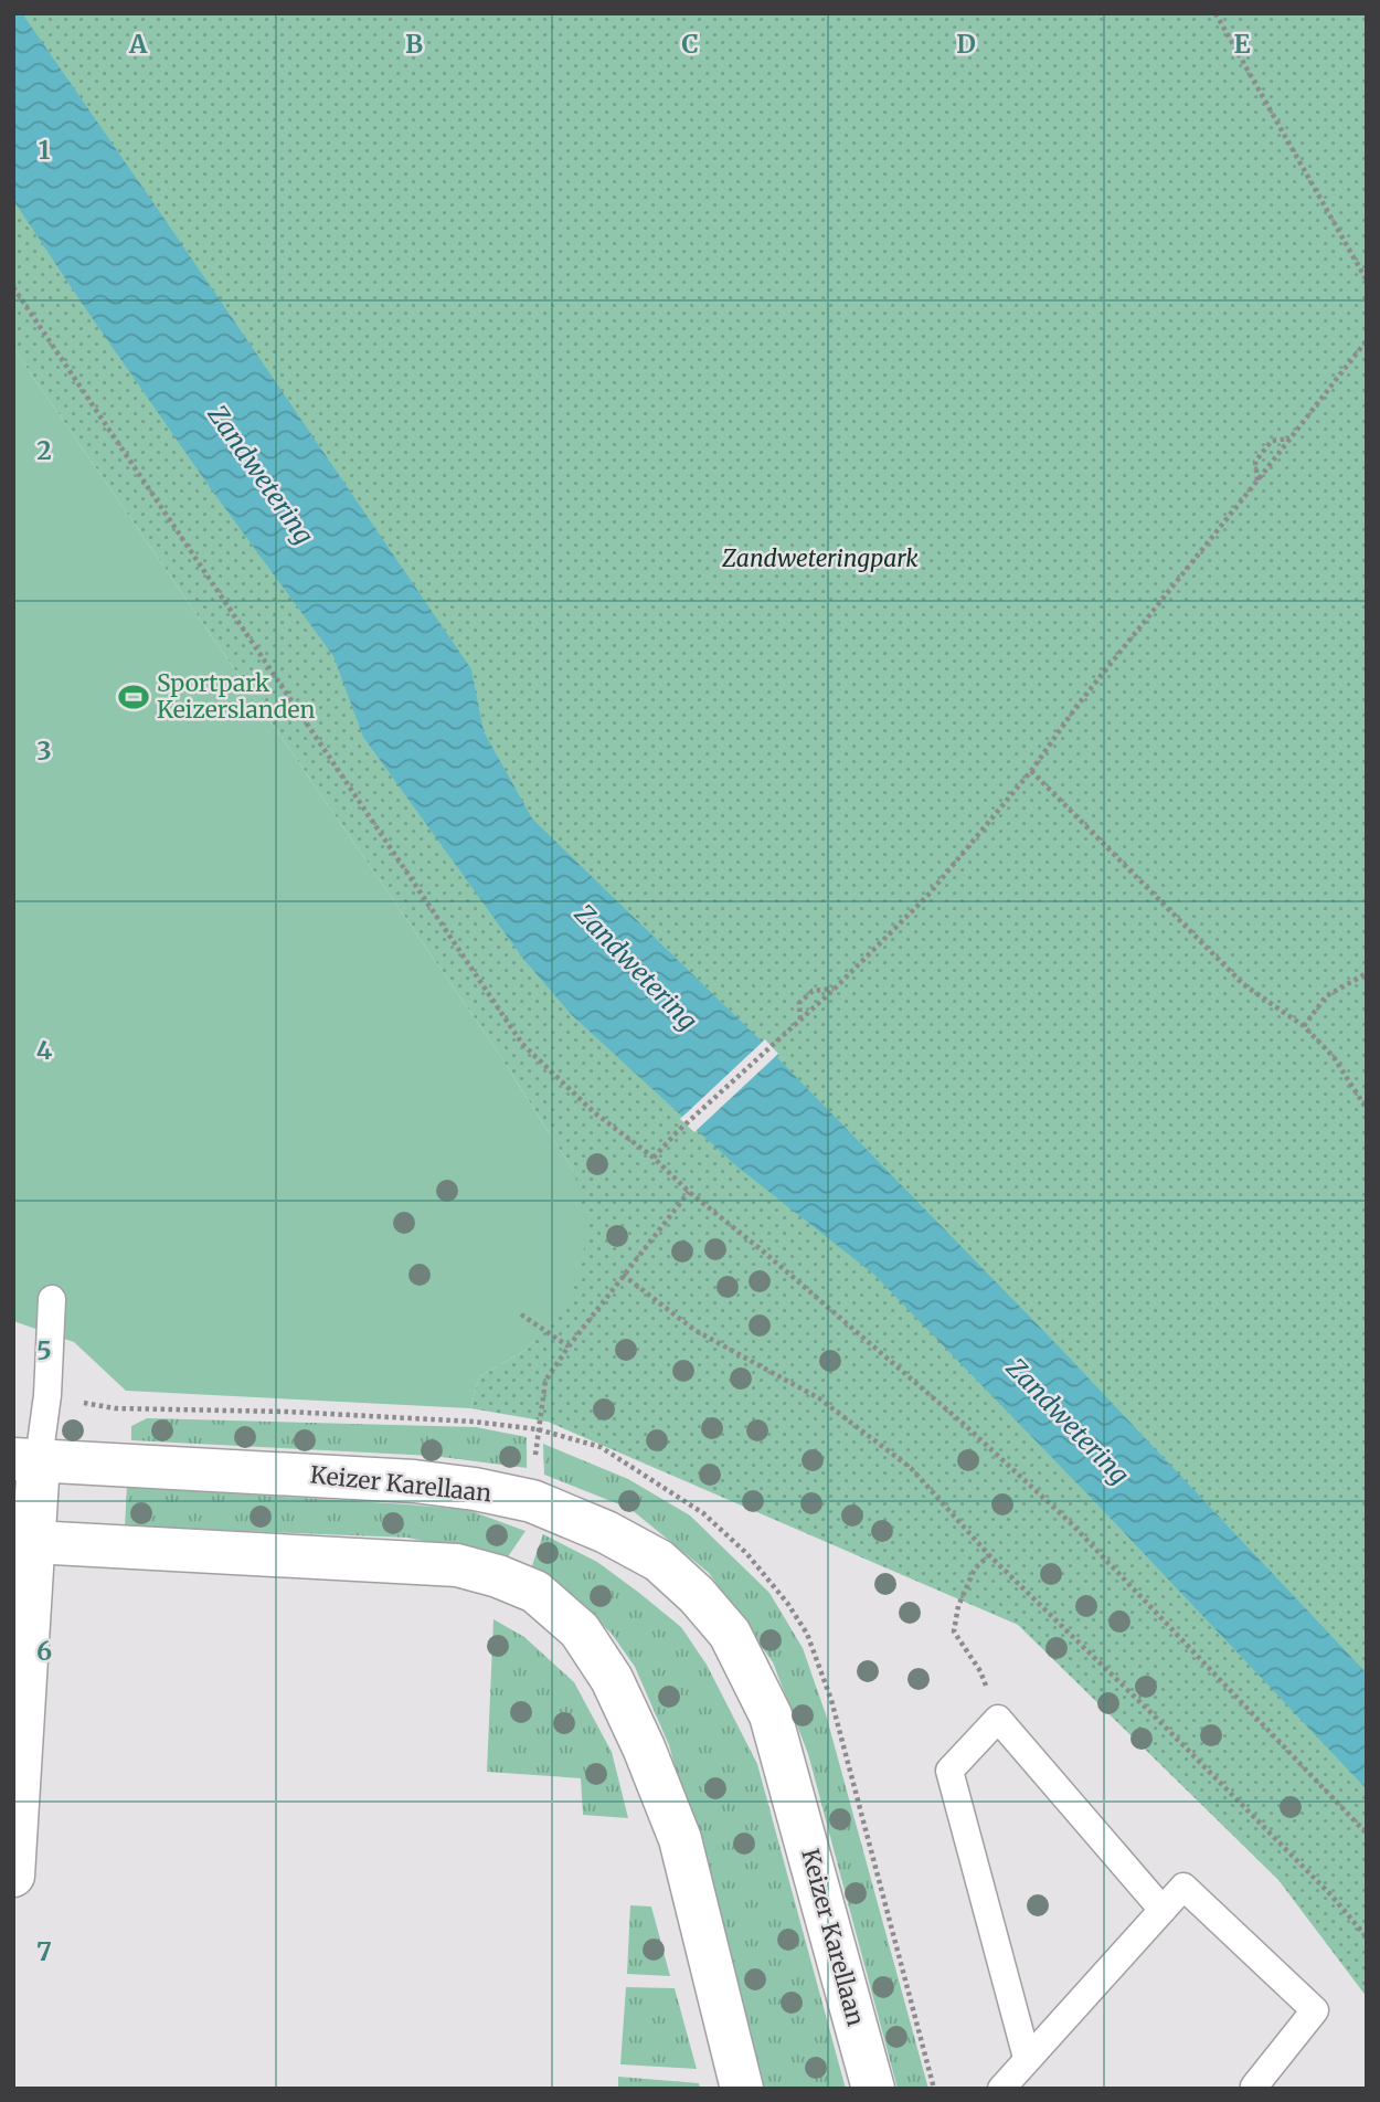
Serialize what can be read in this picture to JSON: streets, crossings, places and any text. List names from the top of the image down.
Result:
{
  "streets": {
    "street": ["Keizer Karellaan"]
  },
  "water": ["Zandwetering"],
  "parks": ["Zandweteringpark"],
  "places": {
    "sports": ["Sportpark Keizerslanden"]
  },
  "grid": {
    "columns": [
      "A",
      "B",
      "C",
      "D",
      "E"
    ],
    "rows": [
      "1",
      "2",
      "3",
      "4",
      "5",
      "6",
      "7"
    ]
  }
}
